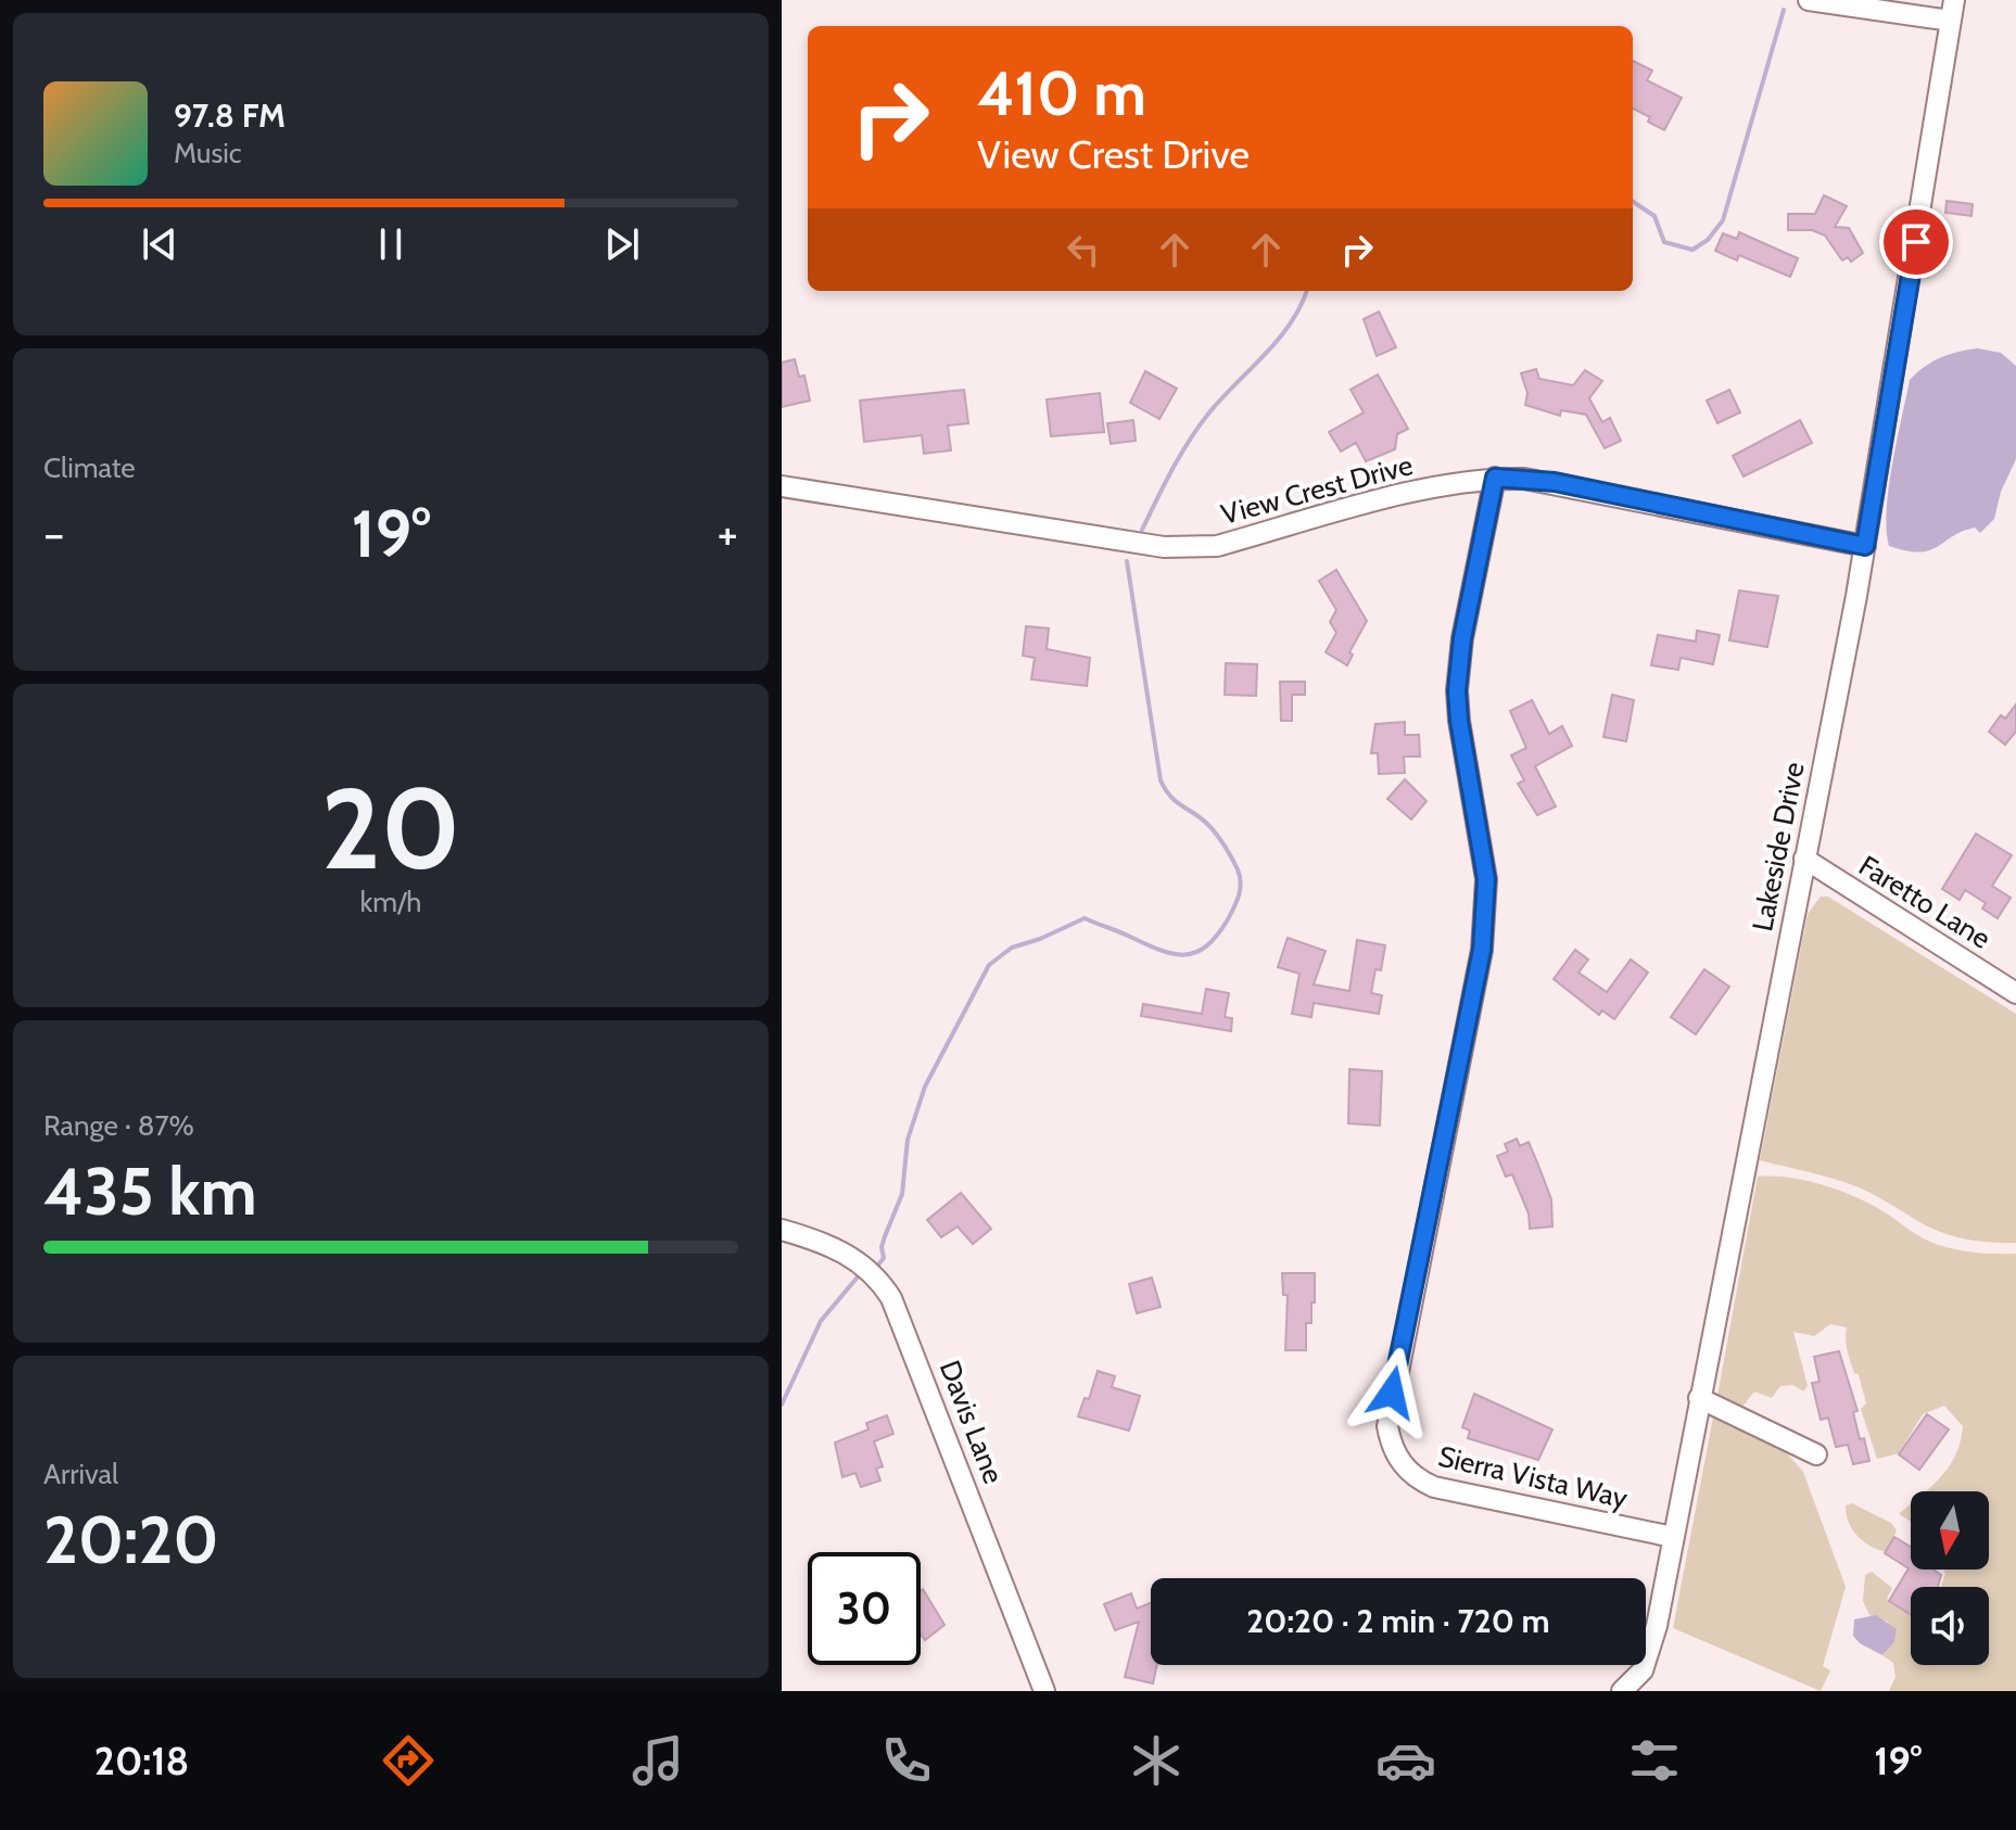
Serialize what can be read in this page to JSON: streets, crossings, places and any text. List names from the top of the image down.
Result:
{
  "streets": {
    "street": [
      "View Crest Drive",
      "Lakeside Drive",
      "Faretto Lane",
      "Davis Lane",
      "Sierra Vista Way"
    ]
  },
  "crossings": [
    ["View Crest Drive", "Lakeside Drive"],
    ["View Crest Drive", "Sierra Vista Way"],
    ["Lakeside Drive", "Faretto Lane"],
    ["Lakeside Drive", "Sierra Vista Way"]
  ],
  "north": "bottom",
  "page": {
    "turn": ["410 m", "View Crest Drive"],
    "song": ["97.8 FM", "Music"],
    "tile": [
      "Climate",
      ["20", "km/h"],
      ["Range · 87%", "435 km"],
      ["Arrival", "20:20"]
    ],
    "heat": ["−", "19°", "+"],
    "limit": "30",
    "trip": "20:20 · 2 min · 720 m",
    "tabs": ["20:18", "19°"]
  }
}
